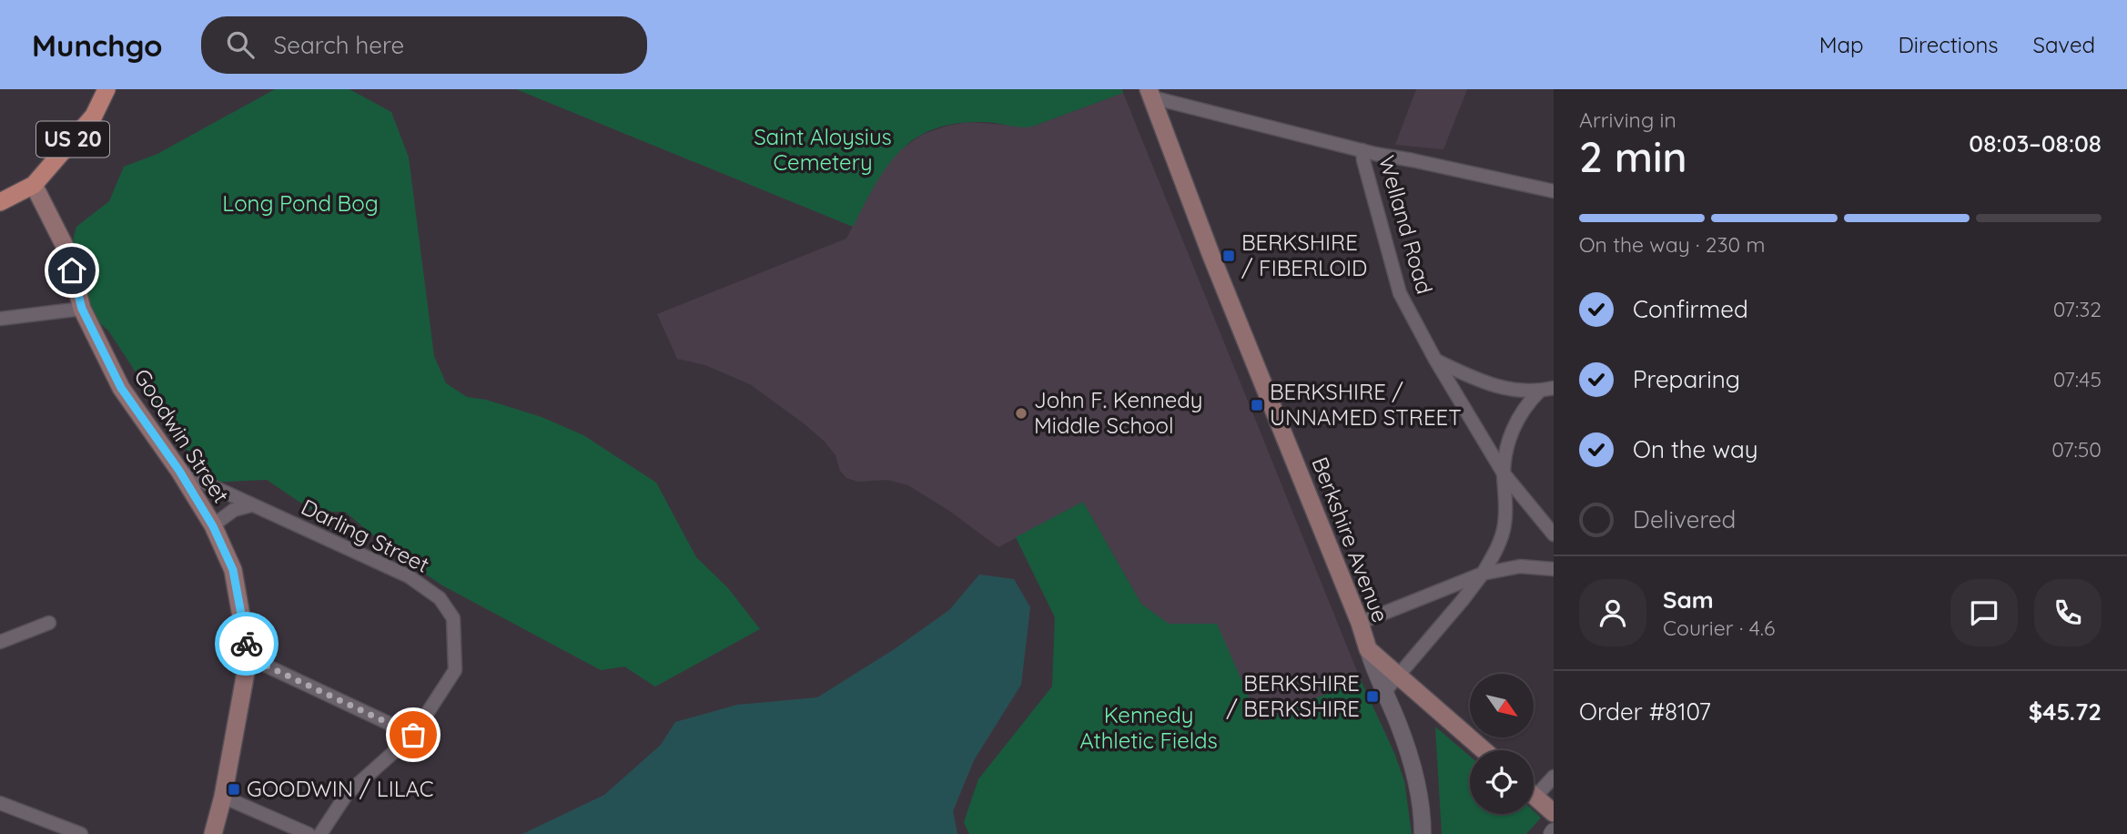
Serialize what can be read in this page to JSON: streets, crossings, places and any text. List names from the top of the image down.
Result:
{
  "streets": {
    "main road": ["US 20", "Goodwin Street", "Berkshire Avenue"],
    "street": ["Welland Road", "Darling Street"]
  },
  "crossings": [
    ["US 20", "Goodwin Street"],
    ["Goodwin Street", "Darling Street"]
  ],
  "parks": ["Saint Aloysius Cemetery", "Long Pond Bog", "Kennedy Athletic Fields"],
  "places": {
    "transit": [
      "BERKSHIRE / FIBERLOID",
      "BERKSHIRE / UNNAMED STREET",
      "BERKSHIRE / BERKSHIRE",
      "GOODWIN / LILAC"
    ],
    "other": ["John F. Kennedy Middle School"]
  },
  "north": "bottom right",
  "page": {
    "header": "Munchgo",
    "search": "Search here",
    "nav": ["Map", "Directions", "Saved"],
    "heading": ["2 min", "Arriving in", "08:03–08:08"],
    "panel": [
      "Sam",
      "Courier · 4.6",
      "Order #8107",
      "$45.72"
    ],
    "bar": "On the way · 230 m",
    "list": [
      ["Confirmed", "07:32"],
      ["Preparing", "07:45"],
      ["On the way", "07:50"],
      "Delivered"
    ]
  }
}
